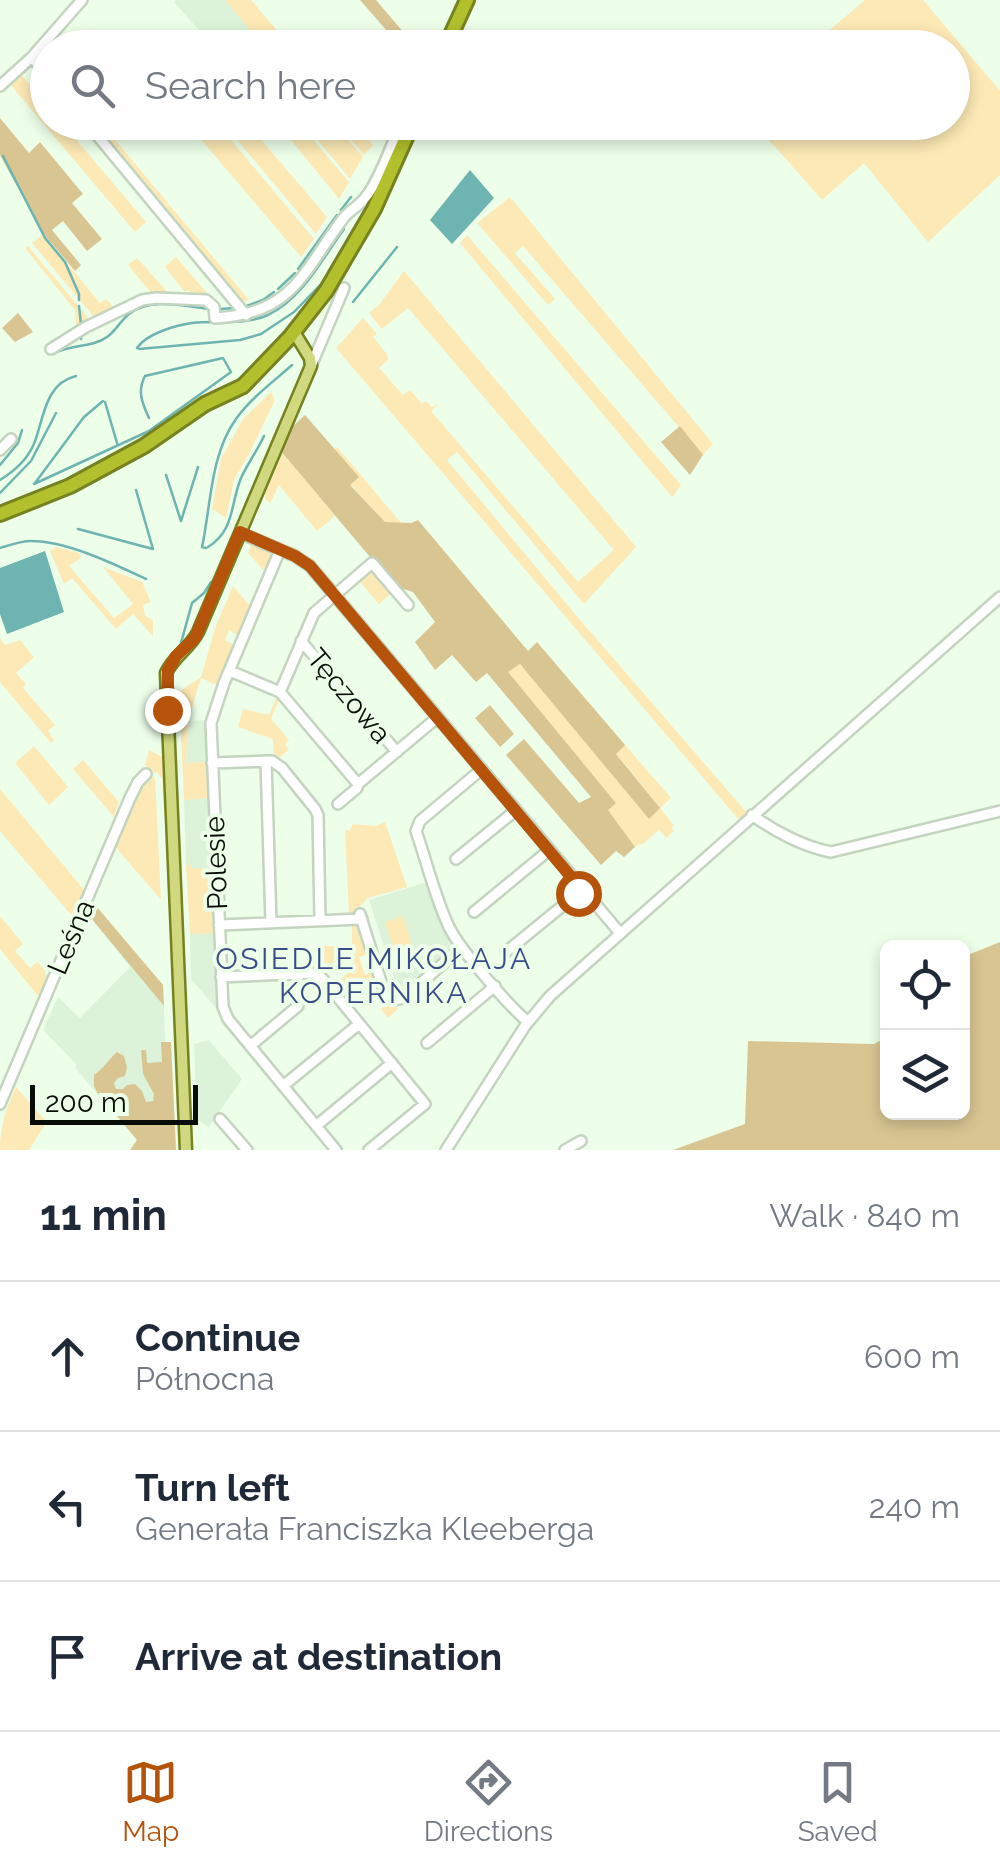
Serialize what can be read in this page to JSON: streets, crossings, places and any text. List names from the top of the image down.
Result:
{
  "streets": {
    "street": ["Tęczowa", "Polesie", "Leśna"]
  },
  "districts": ["OSIEDLE MIKOŁAJA KOPERNIKA"],
  "scale_bar": "200 m",
  "page": {
    "search": "Search here",
    "scale": "200 m",
    "heading": ["11 min", "Walk · 840 m"],
    "list": [
      ["Continue", "Północna", "600 m"],
      ["Turn left", "Generała Franciszka Kleeberga", "240 m"],
      "Arrive at destination"
    ],
    "nav": ["Map", "Directions", "Saved"]
  }
}
